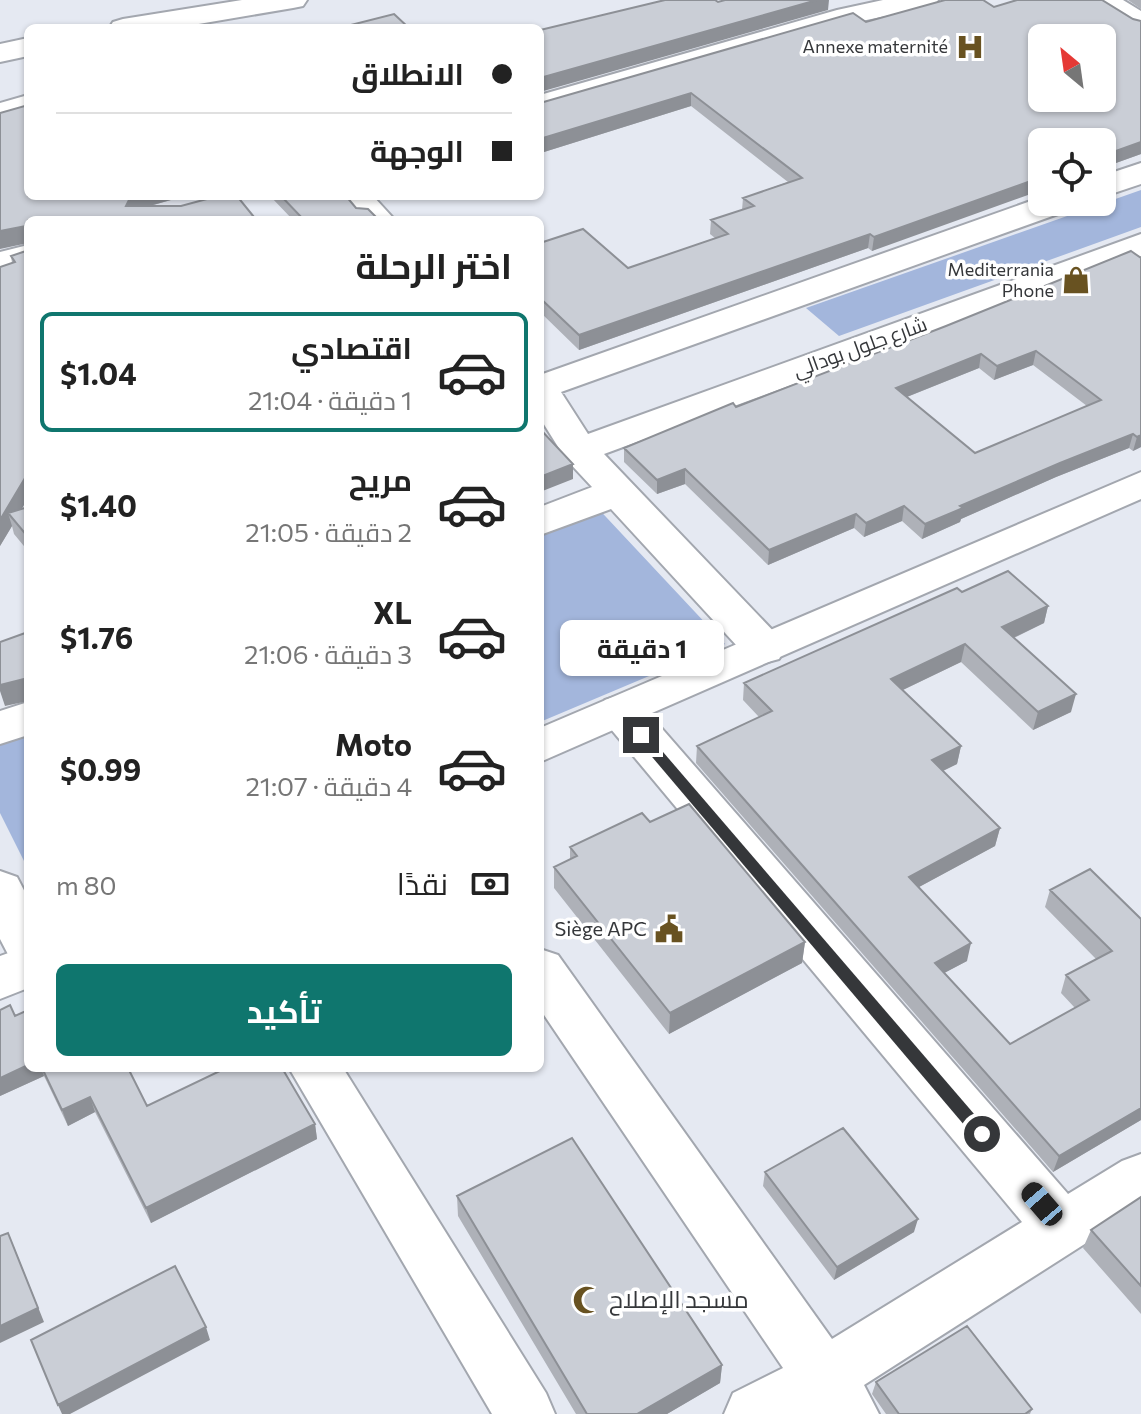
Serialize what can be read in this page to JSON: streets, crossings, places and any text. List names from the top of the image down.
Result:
{
  "streets": {
    "street": ["شارع جلول بودالي"]
  },
  "places": {
    "hospital": ["Annexe maternité"],
    "shop": ["Mediterrania Phone"],
    "public building": ["Siège APC"],
    "mosque": ["مسجد الإصلاح"]
  },
  "north": "top left",
  "page": {
    "banner": ["الانطلاق", "الوجهة"],
    "heading": "اختر الرحلة",
    "list": [
      {
        "name": "اقتصادي",
        "note": "1 دقيقة · 21:04",
        "value": "$1.04"
      },
      {
        "name": "مريح",
        "note": "2 دقيقة · 21:05",
        "value": "$1.40"
      },
      {
        "name": "XL",
        "note": "3 دقيقة · 21:06",
        "value": "$1.76"
      },
      {
        "name": "Moto",
        "note": "4 دقيقة · 21:07",
        "value": "$0.99"
      }
    ],
    "bubble": "1 دقيقة",
    "pay": ["نقدًا", "80 m"],
    "buttons": "تأكيد"
  }
}
